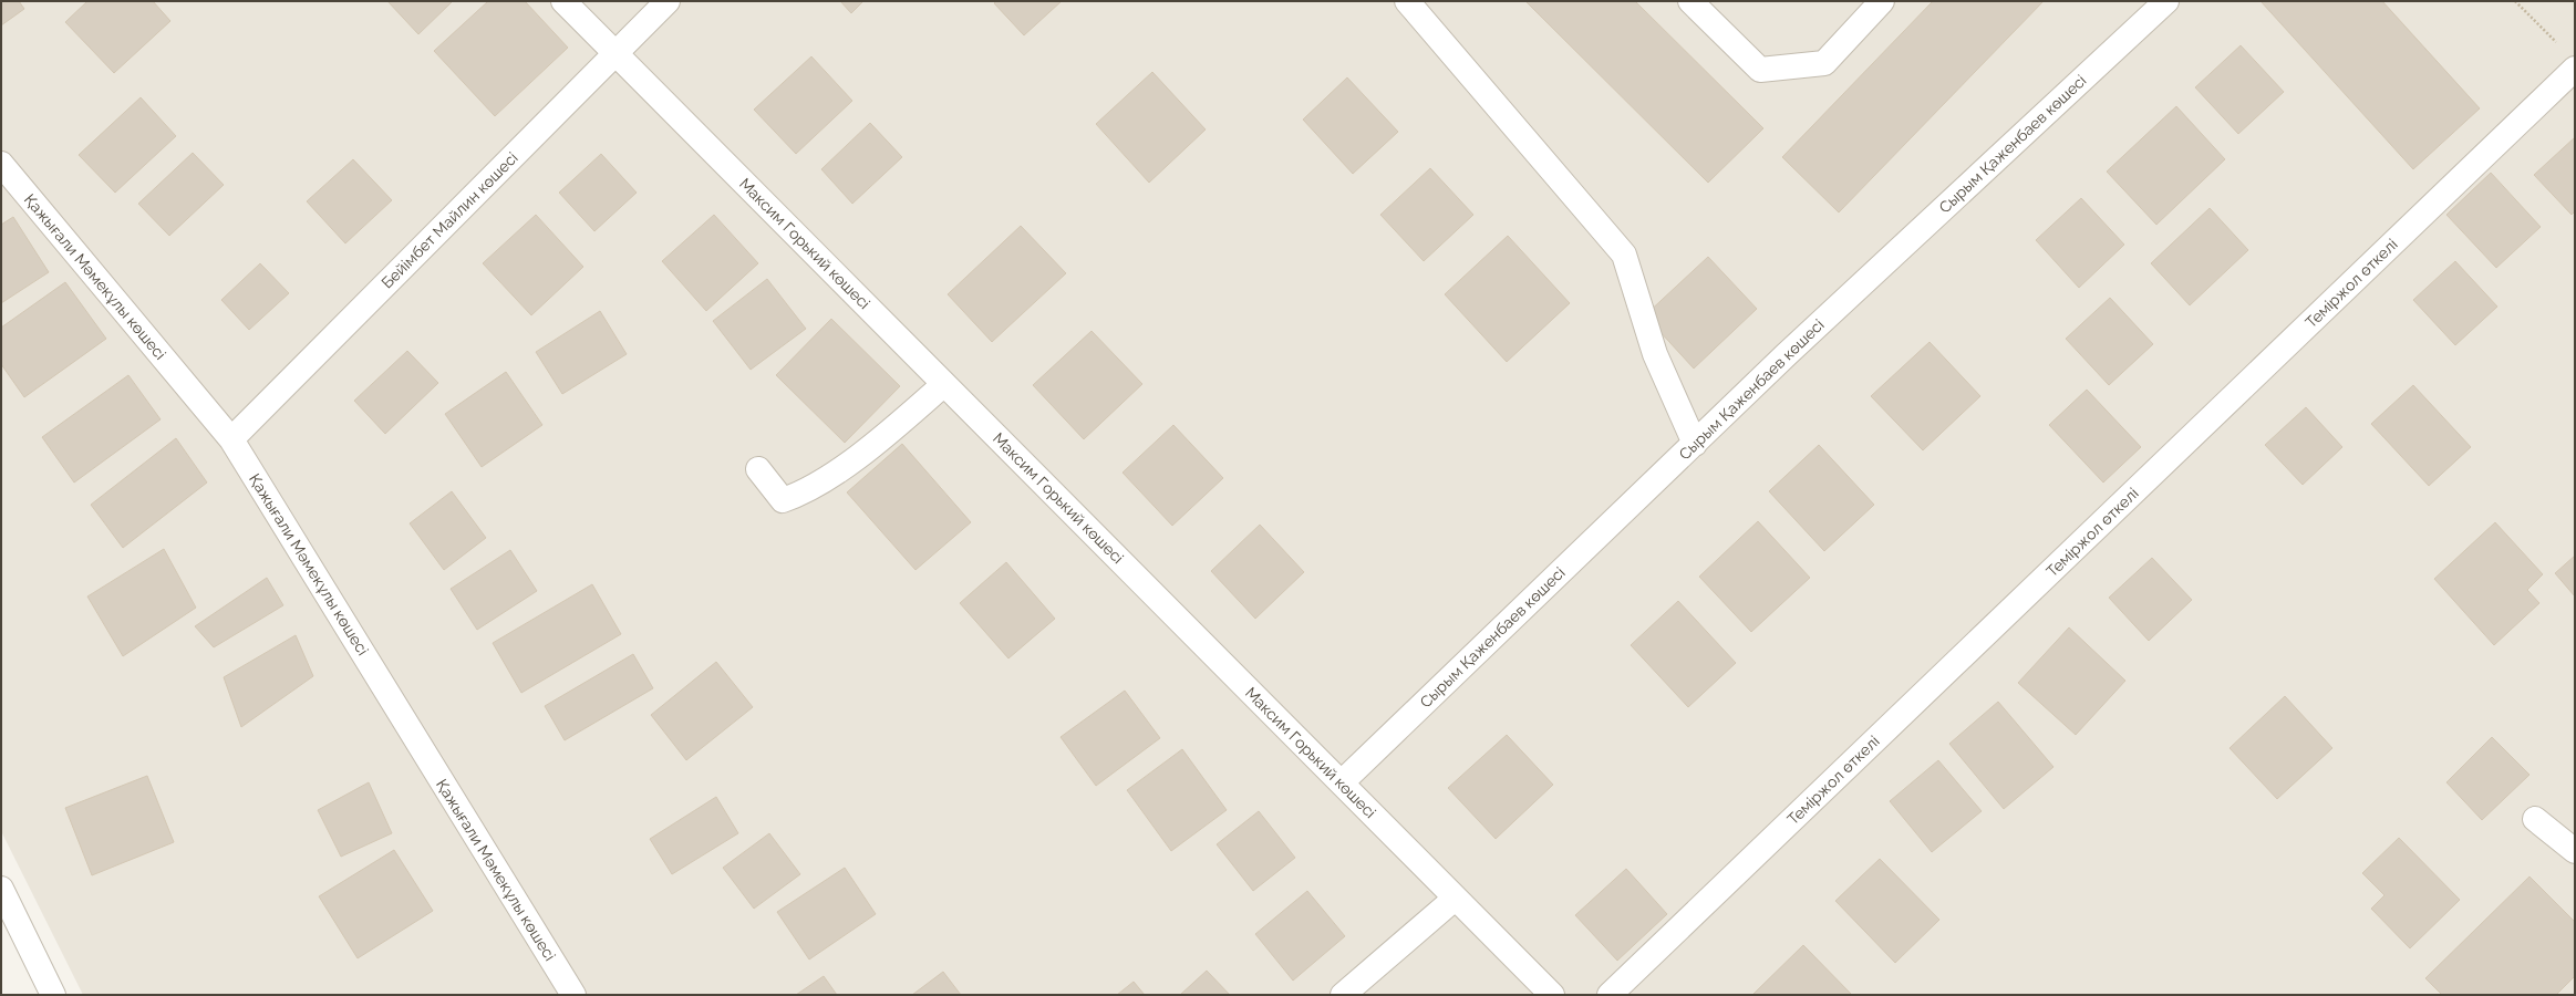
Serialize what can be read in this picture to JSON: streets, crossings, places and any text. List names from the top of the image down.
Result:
{
  "streets": {
    "street": [
      "Сырым Қаженбаев көшесі",
      "Бейімбет Майлин көшесі",
      "Максим Горький көшесі",
      "Қажығали Мәмекұлы көшесі",
      "Теміржол өткелі"
    ]
  },
  "crossings": [
    ["Сырым Қаженбаев көшесі", "Максим Горький көшесі"],
    ["Бейімбет Майлин көшесі", "Максим Горький көшесі"],
    ["Бейімбет Майлин көшесі", "Қажығали Мәмекұлы көшесі"]
  ]
}
